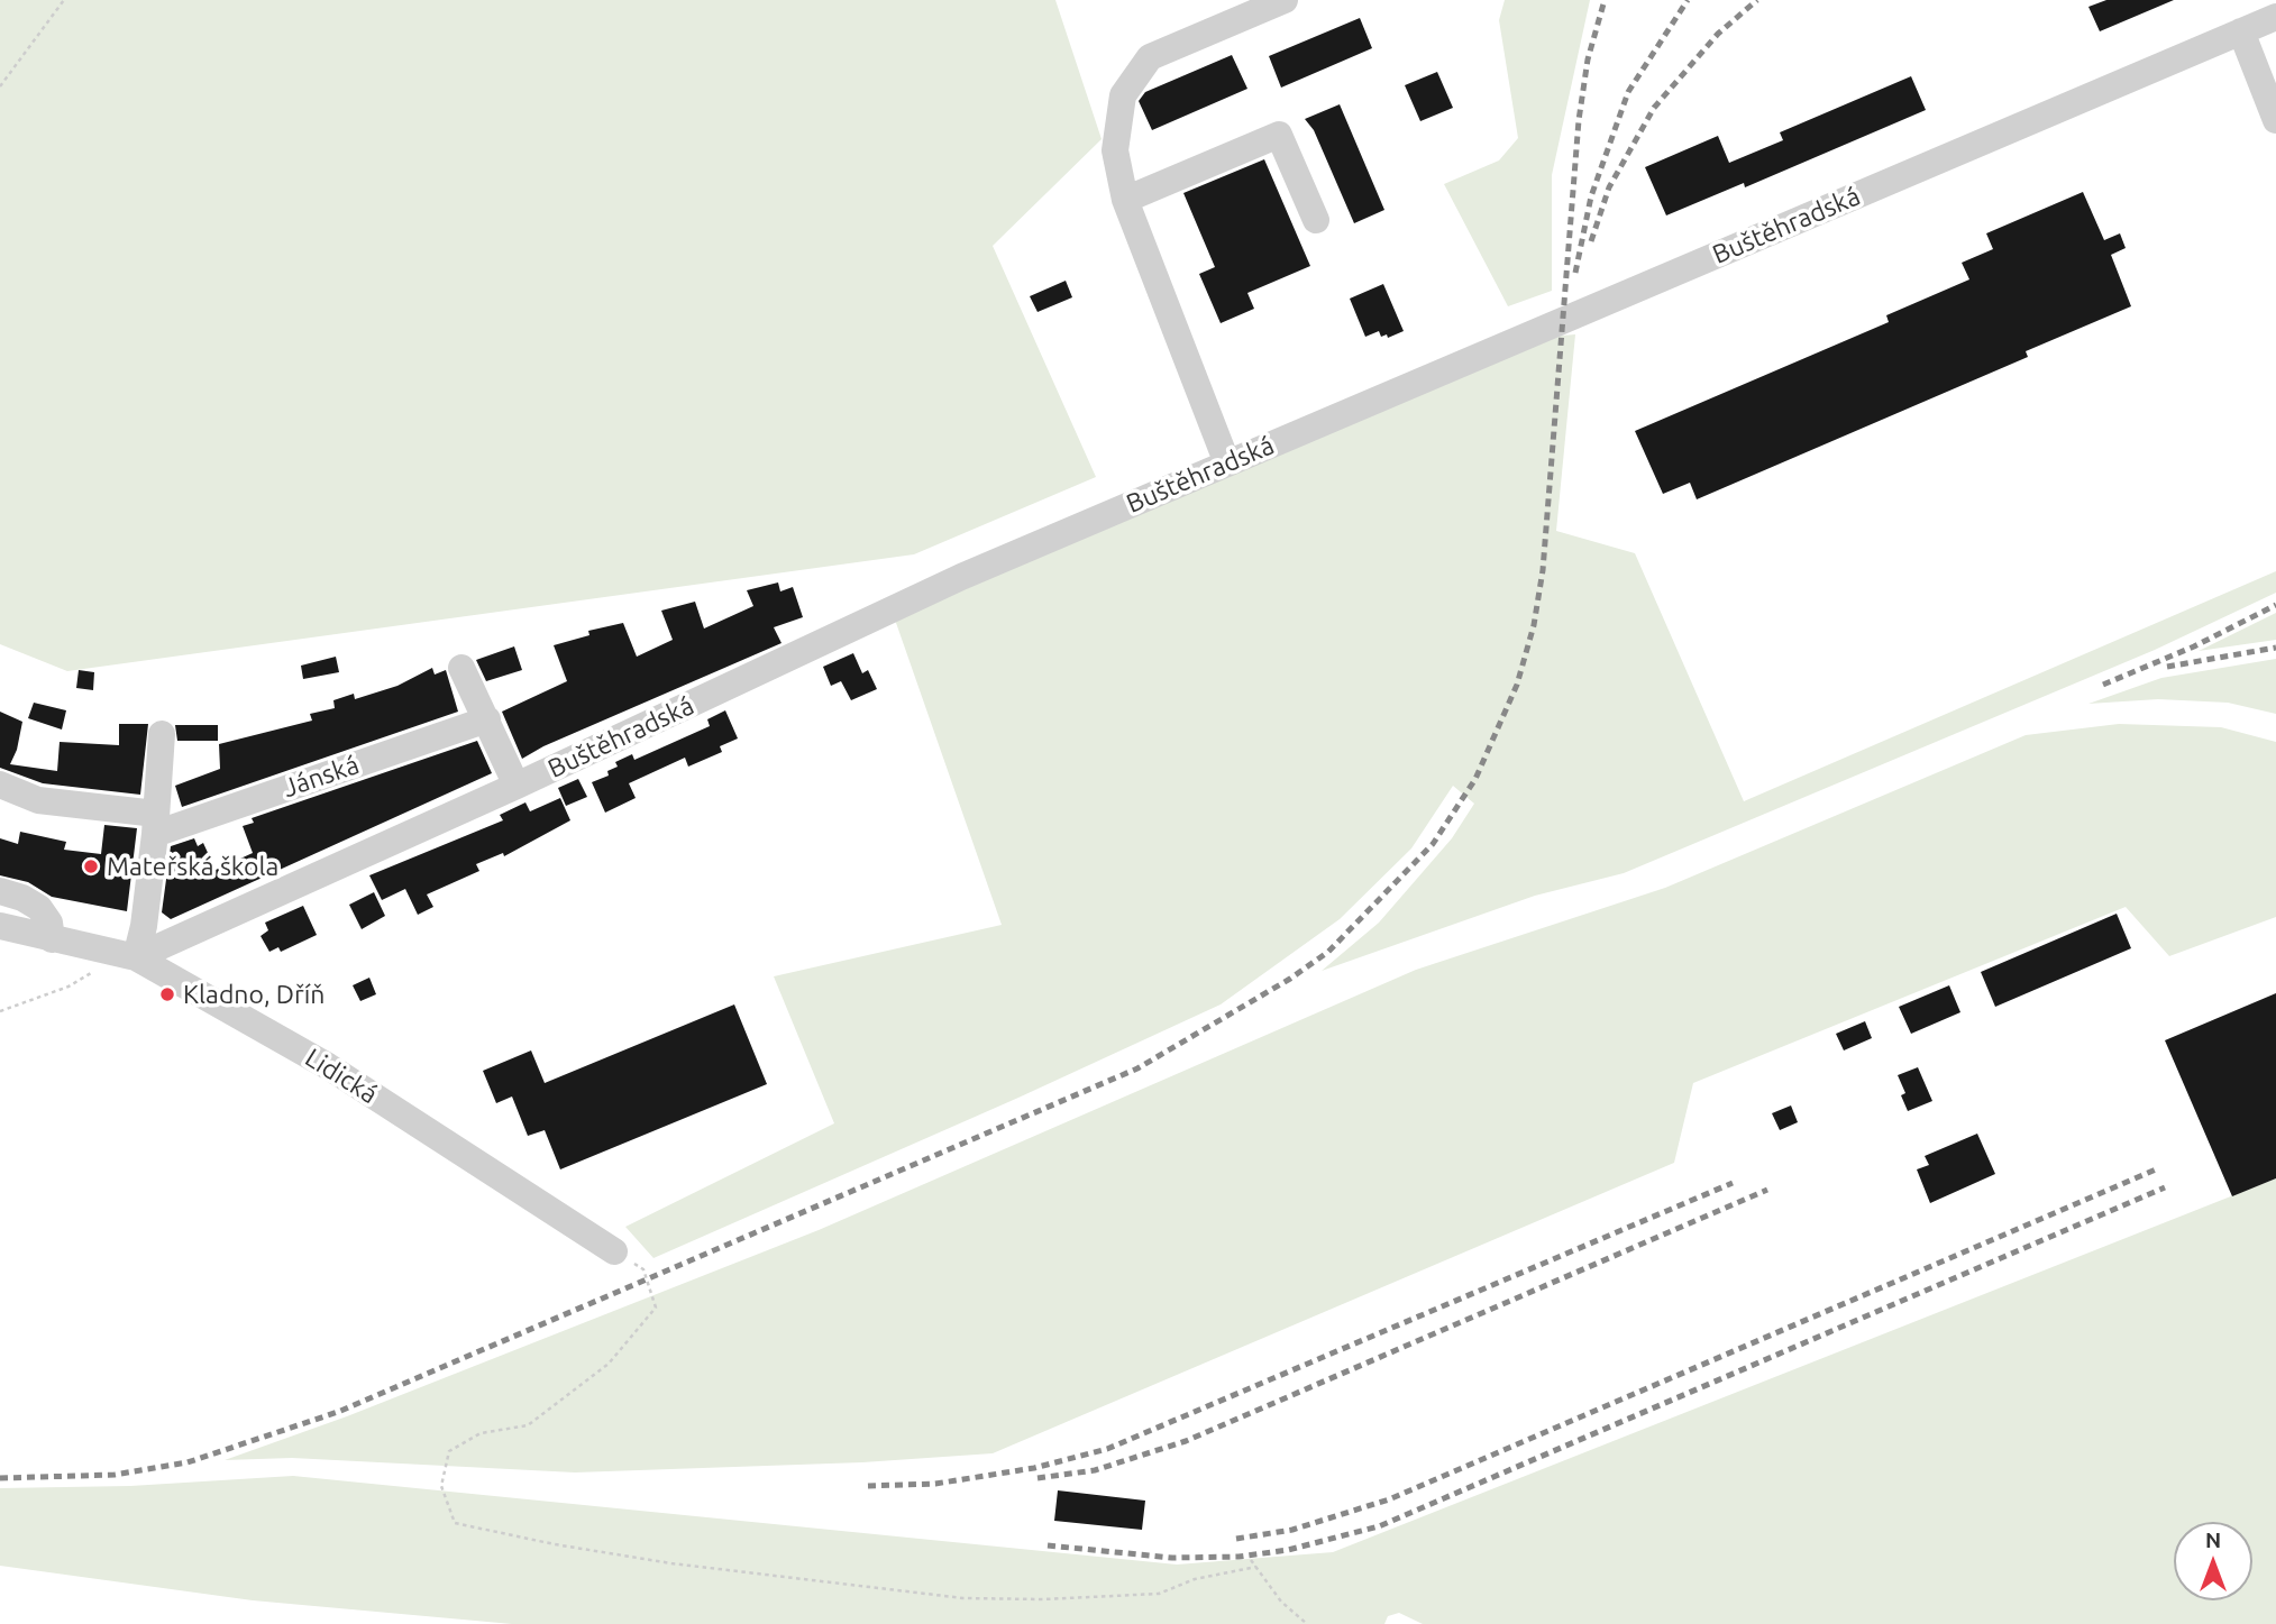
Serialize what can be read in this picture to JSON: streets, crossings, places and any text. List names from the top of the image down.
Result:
{
  "streets": {
    "street": ["Buštěhradská", "Jánská", "Lidická"]
  },
  "crossings": [
    ["Buštěhradská", "Lidická"]
  ],
  "places": ["Mateřská škola", "Kladno, Dříň"],
  "north": "top"
}
